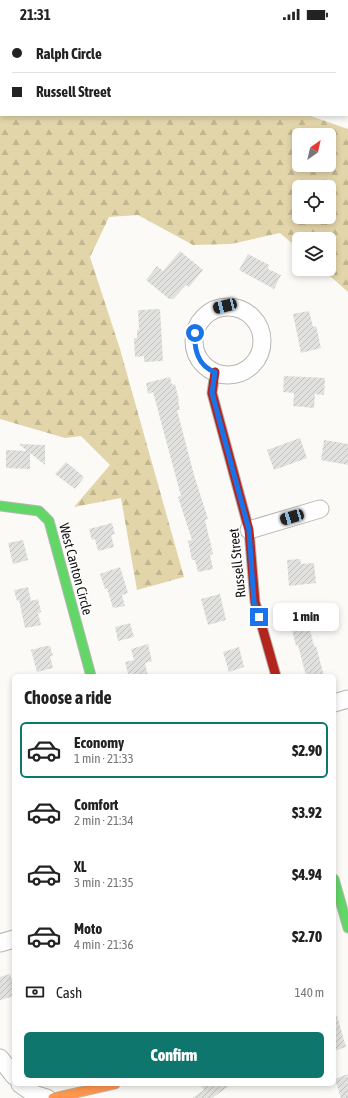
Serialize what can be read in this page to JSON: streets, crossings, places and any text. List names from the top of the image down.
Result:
{
  "streets": {
    "street": ["Russell Street", "West Canton Circle"]
  },
  "north": "top right",
  "page": {
    "status": "21:31",
    "banner": ["Ralph Circle", "Russell Street"],
    "bubble": "1 min",
    "heading": "Choose a ride",
    "list": [
      {
        "name": "Economy",
        "note": "1 min · 21:33",
        "value": "$2.90"
      },
      {
        "name": "Comfort",
        "note": "2 min · 21:34",
        "value": "$3.92"
      },
      {
        "name": "XL",
        "note": "3 min · 21:35",
        "value": "$4.94"
      },
      {
        "name": "Moto",
        "note": "4 min · 21:36",
        "value": "$2.70"
      }
    ],
    "pay": ["Cash", "140 m"],
    "buttons": "Confirm"
  }
}
